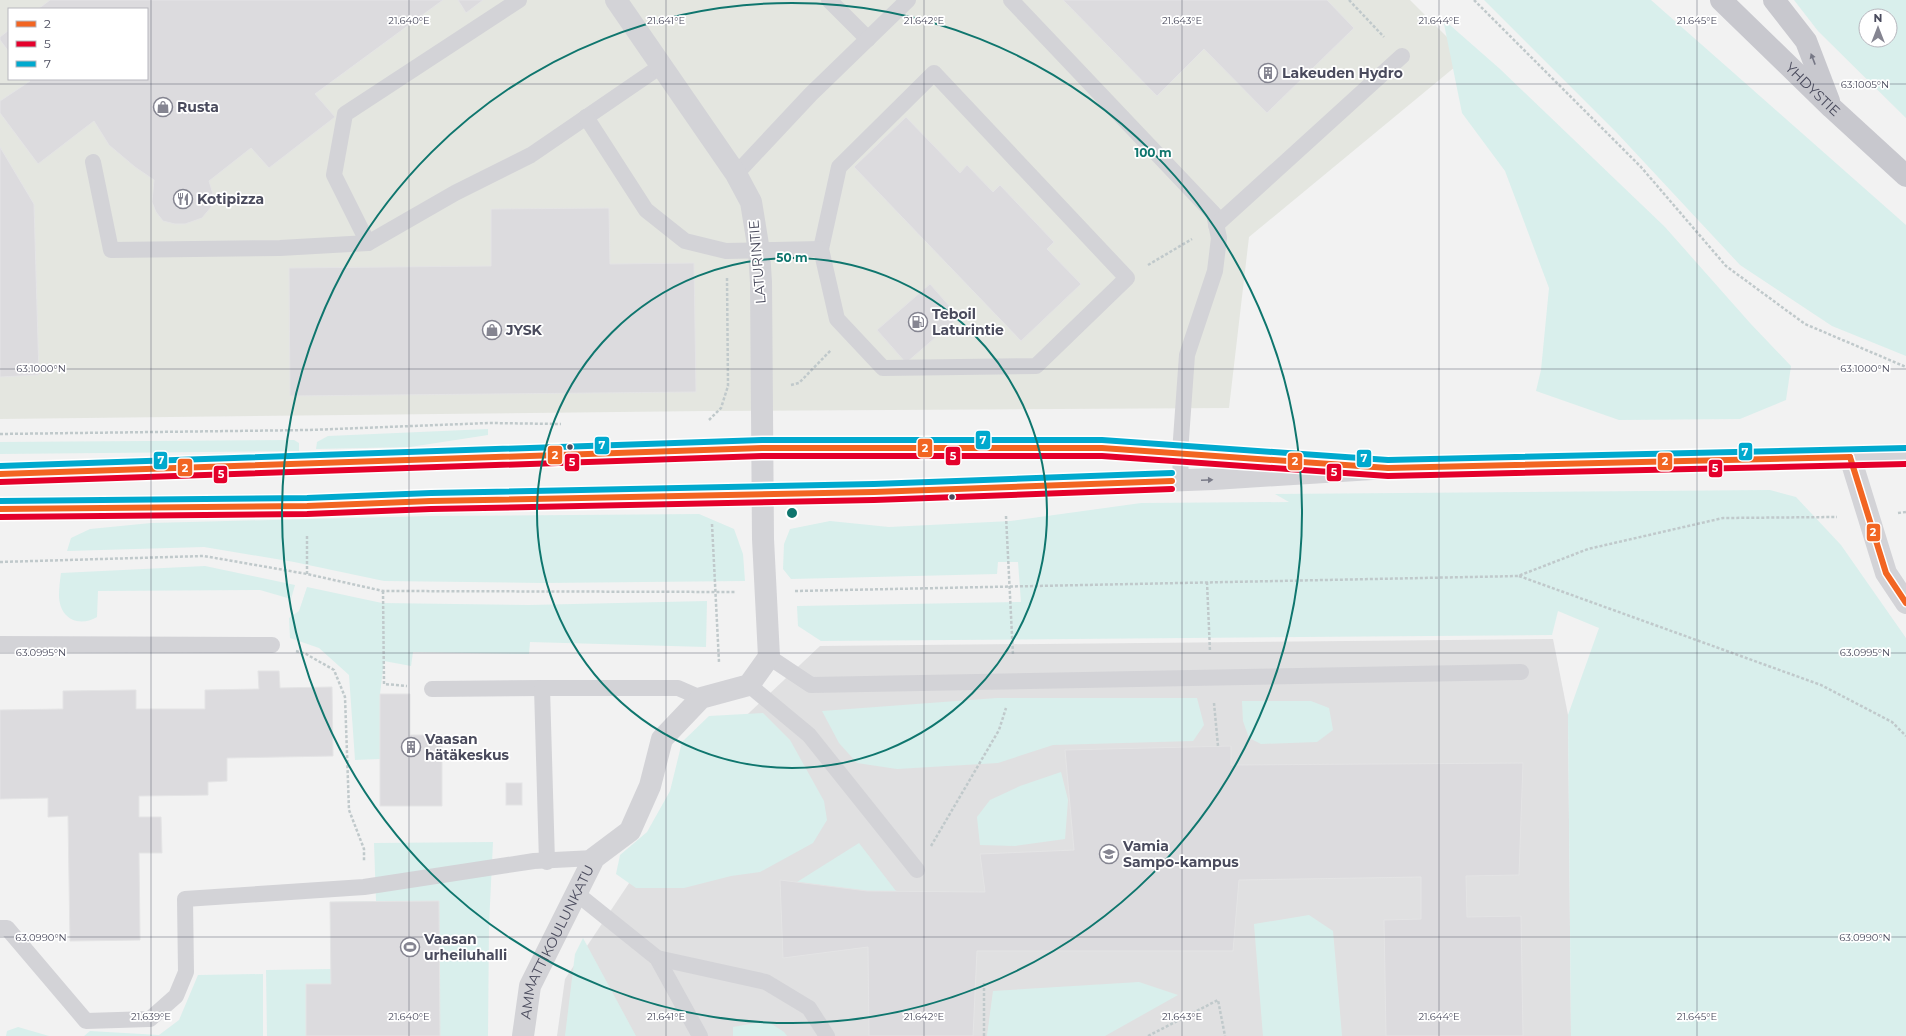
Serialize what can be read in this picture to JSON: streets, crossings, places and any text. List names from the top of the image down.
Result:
{
  "streets": {
    "highway": ["YHDYSTIE"],
    "main road": ["LATURINTIE", "AMMATTIKOULUNKATU"]
  },
  "places": {
    "building": ["Lakeuden Hydro", "Vaasan hätäkeskus"],
    "shop": ["Rusta", "JYSK"],
    "restaurant": ["Kotipizza"],
    "fuel station": ["Teboil Laturintie"],
    "school or university": ["Vamia Sampo-kampus"],
    "sports": ["Vaasan urheiluhalli"]
  },
  "lines": ["transit line 7", "transit line 2", "transit line 5"],
  "legend": ["2", "5", "7"],
  "north": "top",
  "coordinates": [
    "21.640°E",
    "21.641°E",
    "21.642°E",
    "21.643°E",
    "21.644°E",
    "21.645°E",
    "63.1005°N",
    "63.1000°N",
    "63.0995°N",
    "63.0990°N",
    "21.639°E"
  ],
  "rings": ["100 m", "50 m"]
}
